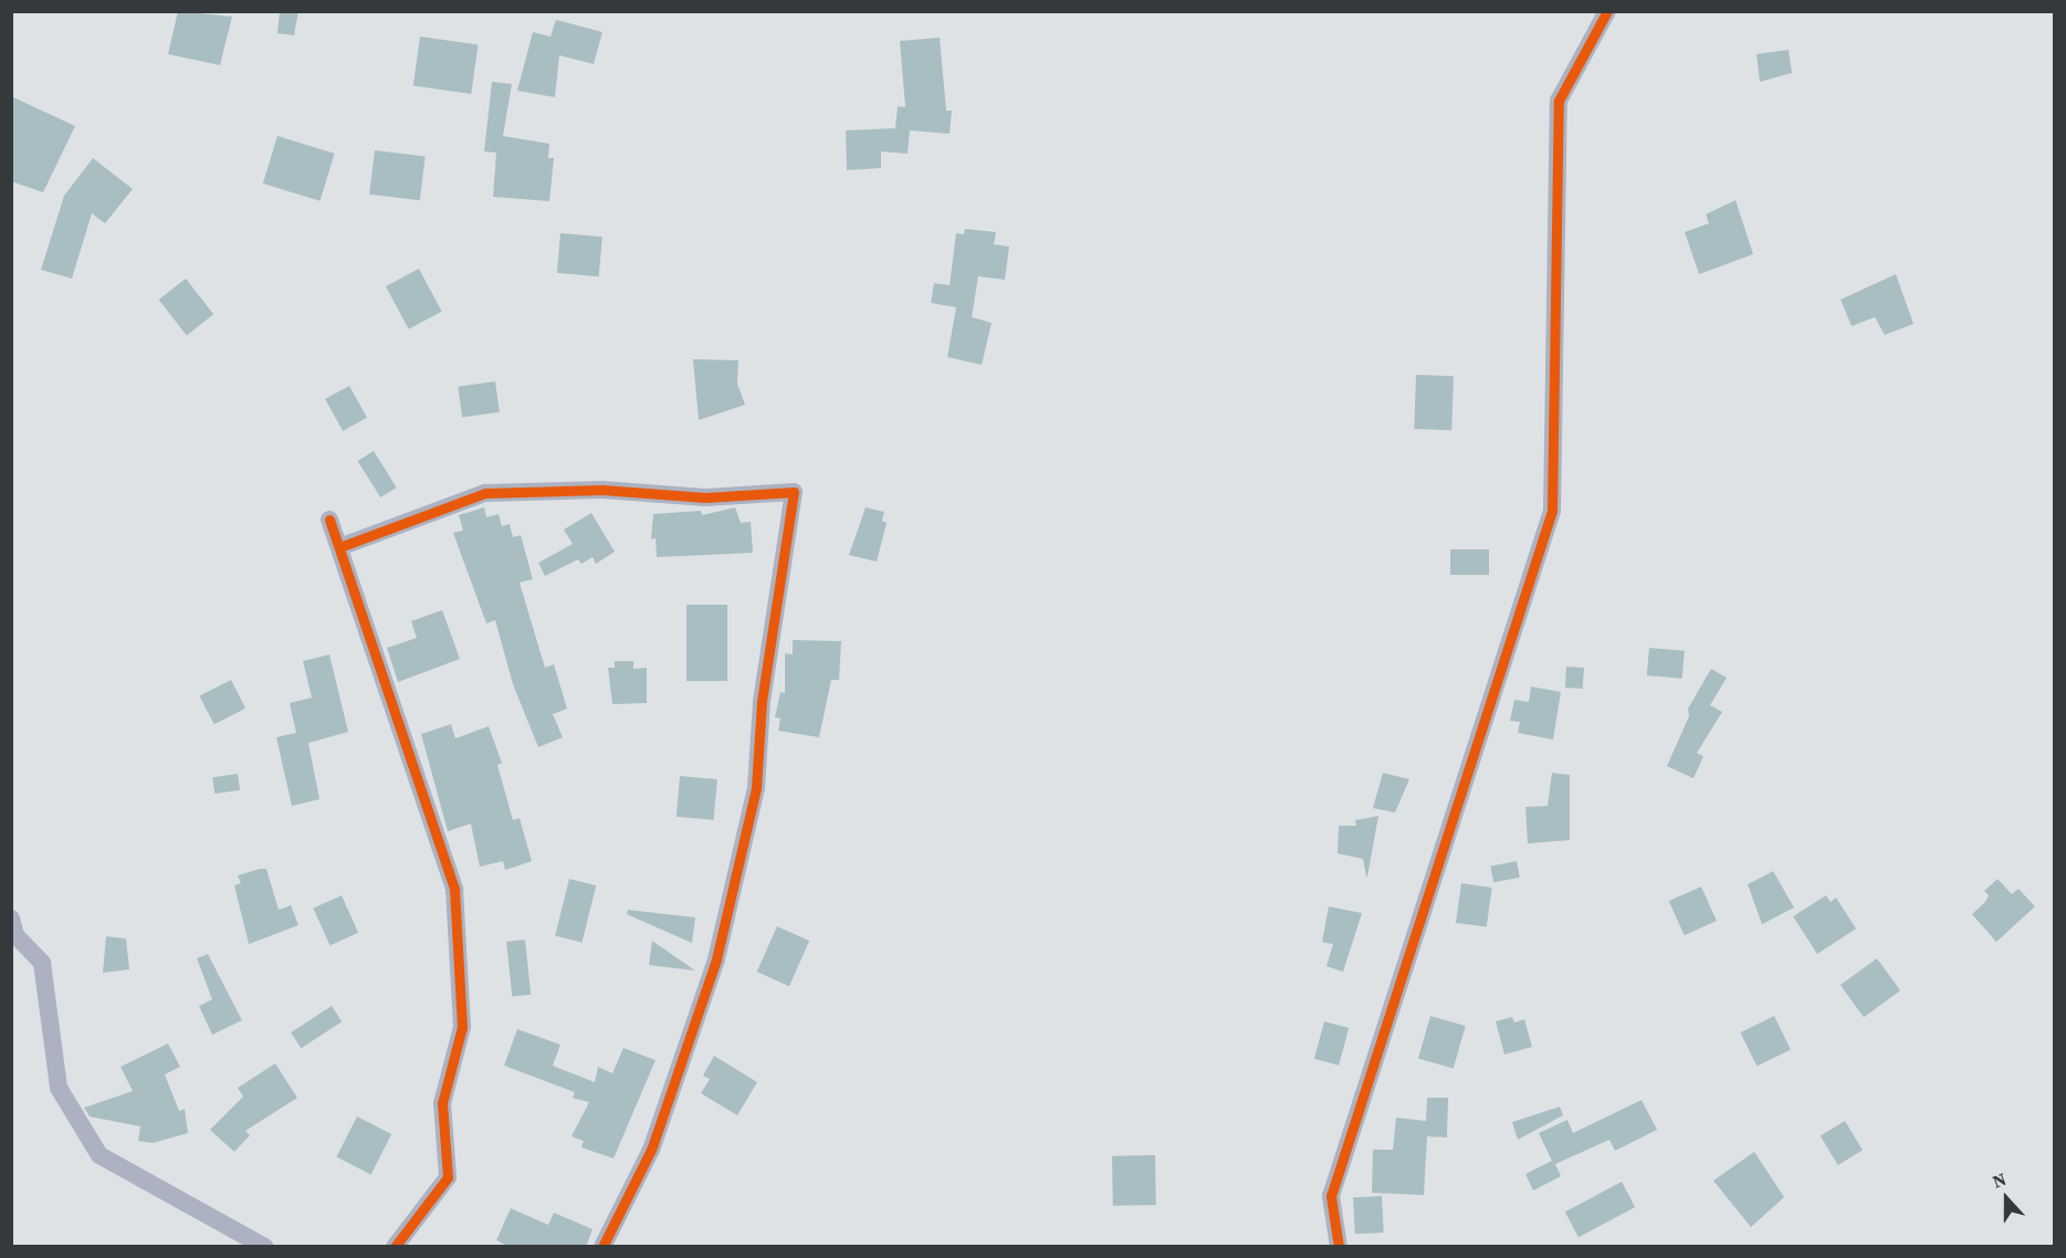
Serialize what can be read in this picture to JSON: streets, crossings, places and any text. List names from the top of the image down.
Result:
{
  "north": "top"
}
